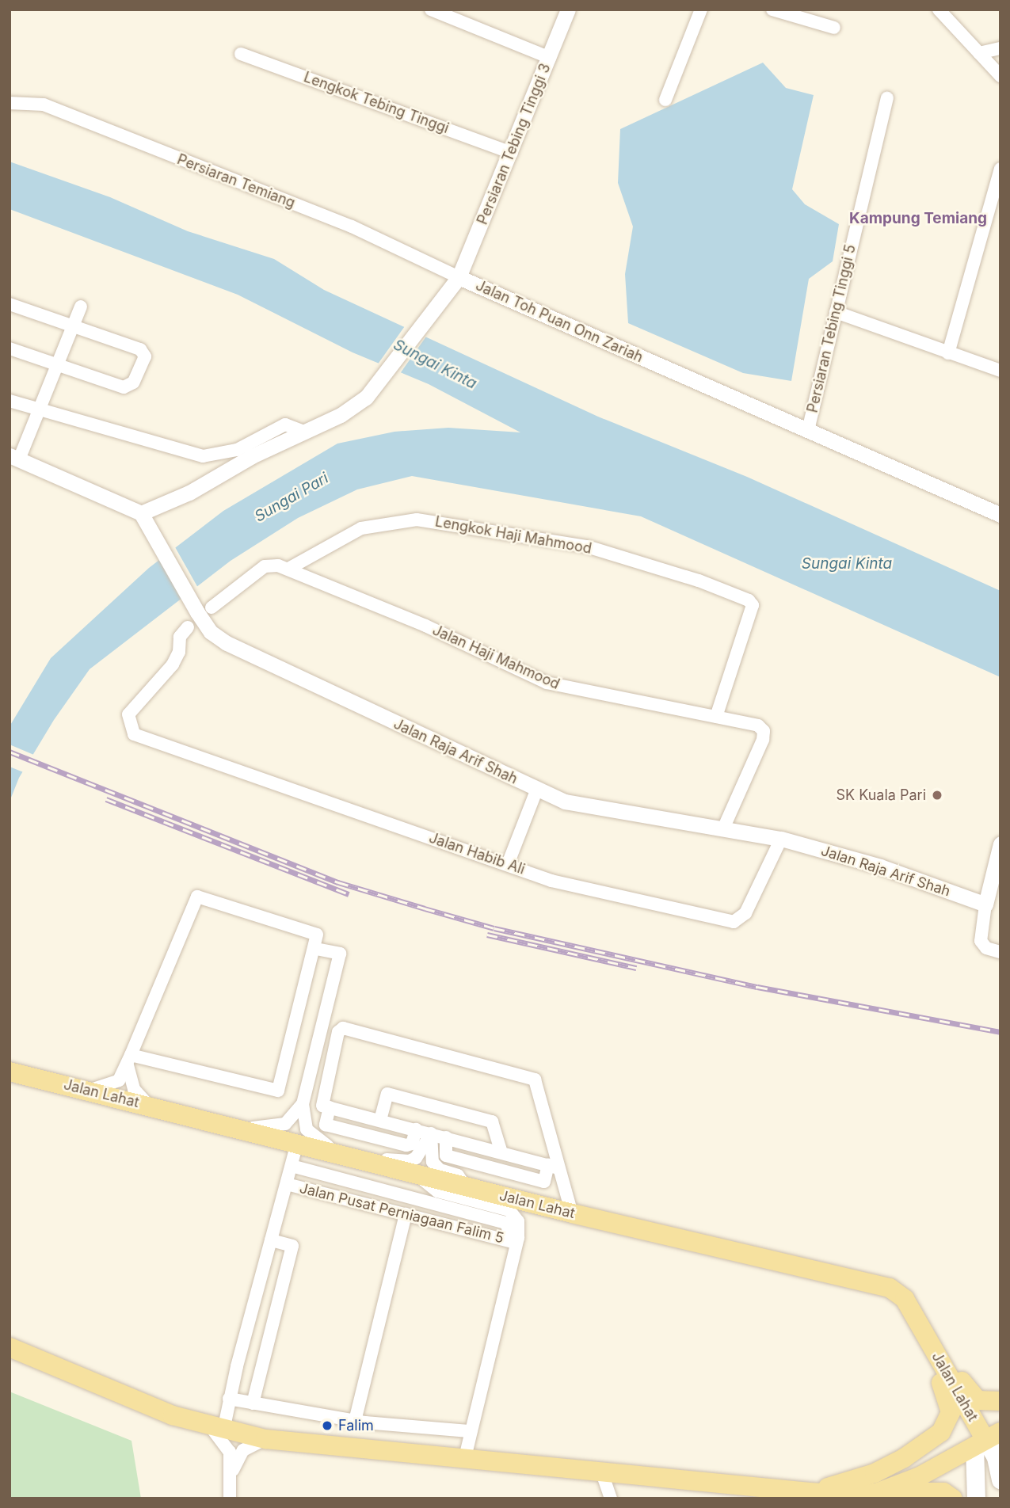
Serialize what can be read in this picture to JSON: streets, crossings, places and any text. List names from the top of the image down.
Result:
{
  "streets": {
    "main road": ["Jalan Lahat"],
    "street": [
      "Lengkok Tebing Tinggi",
      "Persiaran Tebing Tinggi 3",
      "Persiaran Temiang",
      "Jalan Toh Puan Onn Zariah",
      "Persiaran Tebing Tinggi 5",
      "Lengkok Haji Mahmood",
      "Jalan Haji Mahmood",
      "Jalan Raja Arif Shah",
      "Jalan Habib Ali",
      "Jalan Pusat Perniagaan Falim 5"
    ]
  },
  "crossings": [
    ["Lengkok Tebing Tinggi", "Persiaran Tebing Tinggi 3"],
    ["Persiaran Tebing Tinggi 3", "Persiaran Temiang"],
    ["Persiaran Tebing Tinggi 3", "Jalan Toh Puan Onn Zariah"],
    ["Persiaran Temiang", "Jalan Toh Puan Onn Zariah"],
    ["Jalan Toh Puan Onn Zariah", "Persiaran Tebing Tinggi 5"],
    ["Jalan Toh Puan Onn Zariah", "Jalan Raja Arif Shah"],
    ["Lengkok Haji Mahmood", "Jalan Haji Mahmood"],
    ["Jalan Haji Mahmood", "Jalan Raja Arif Shah"],
    ["Jalan Raja Arif Shah", "Jalan Habib Ali"]
  ],
  "districts": ["Kampung Temiang"],
  "water": ["Sungai Kinta", "Sungai Pari"],
  "places": ["SK Kuala Pari", "Falim"]
}
